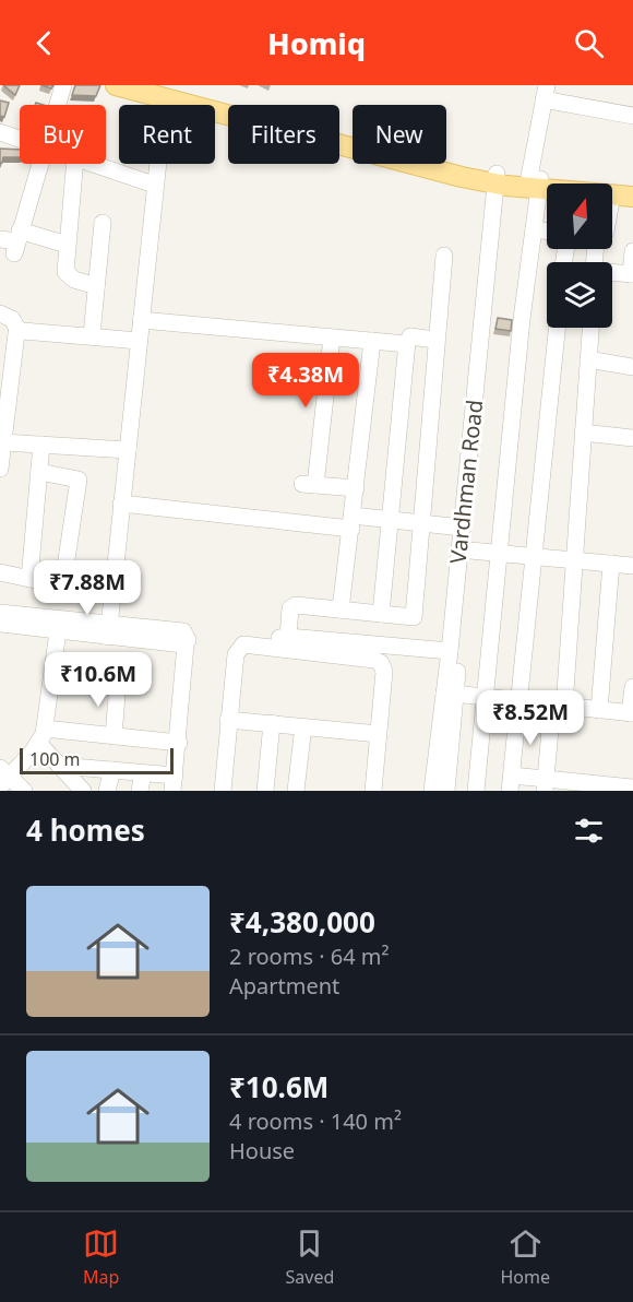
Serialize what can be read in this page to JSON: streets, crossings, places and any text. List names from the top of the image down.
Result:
{
  "streets": {
    "street": ["Vardhman Road"]
  },
  "scale_bar": "100 m",
  "north": "top",
  "page": {
    "header": "Homiq",
    "chip": [
      "Buy",
      "Rent",
      "Filters",
      "New"
    ],
    "price": [
      "₹4.38M",
      "₹7.88M",
      "₹10.6M",
      "₹8.52M"
    ],
    "scale": "100 m",
    "heading": "4 homes",
    "list": [
      {
        "name": "₹4,380,000",
        "note": "2 rooms · 64 m² · Apartment"
      },
      {
        "name": "₹10.6M",
        "note": "4 rooms · 140 m² · House"
      }
    ],
    "tabs": ["Map", "Saved", "Home"]
  }
}
